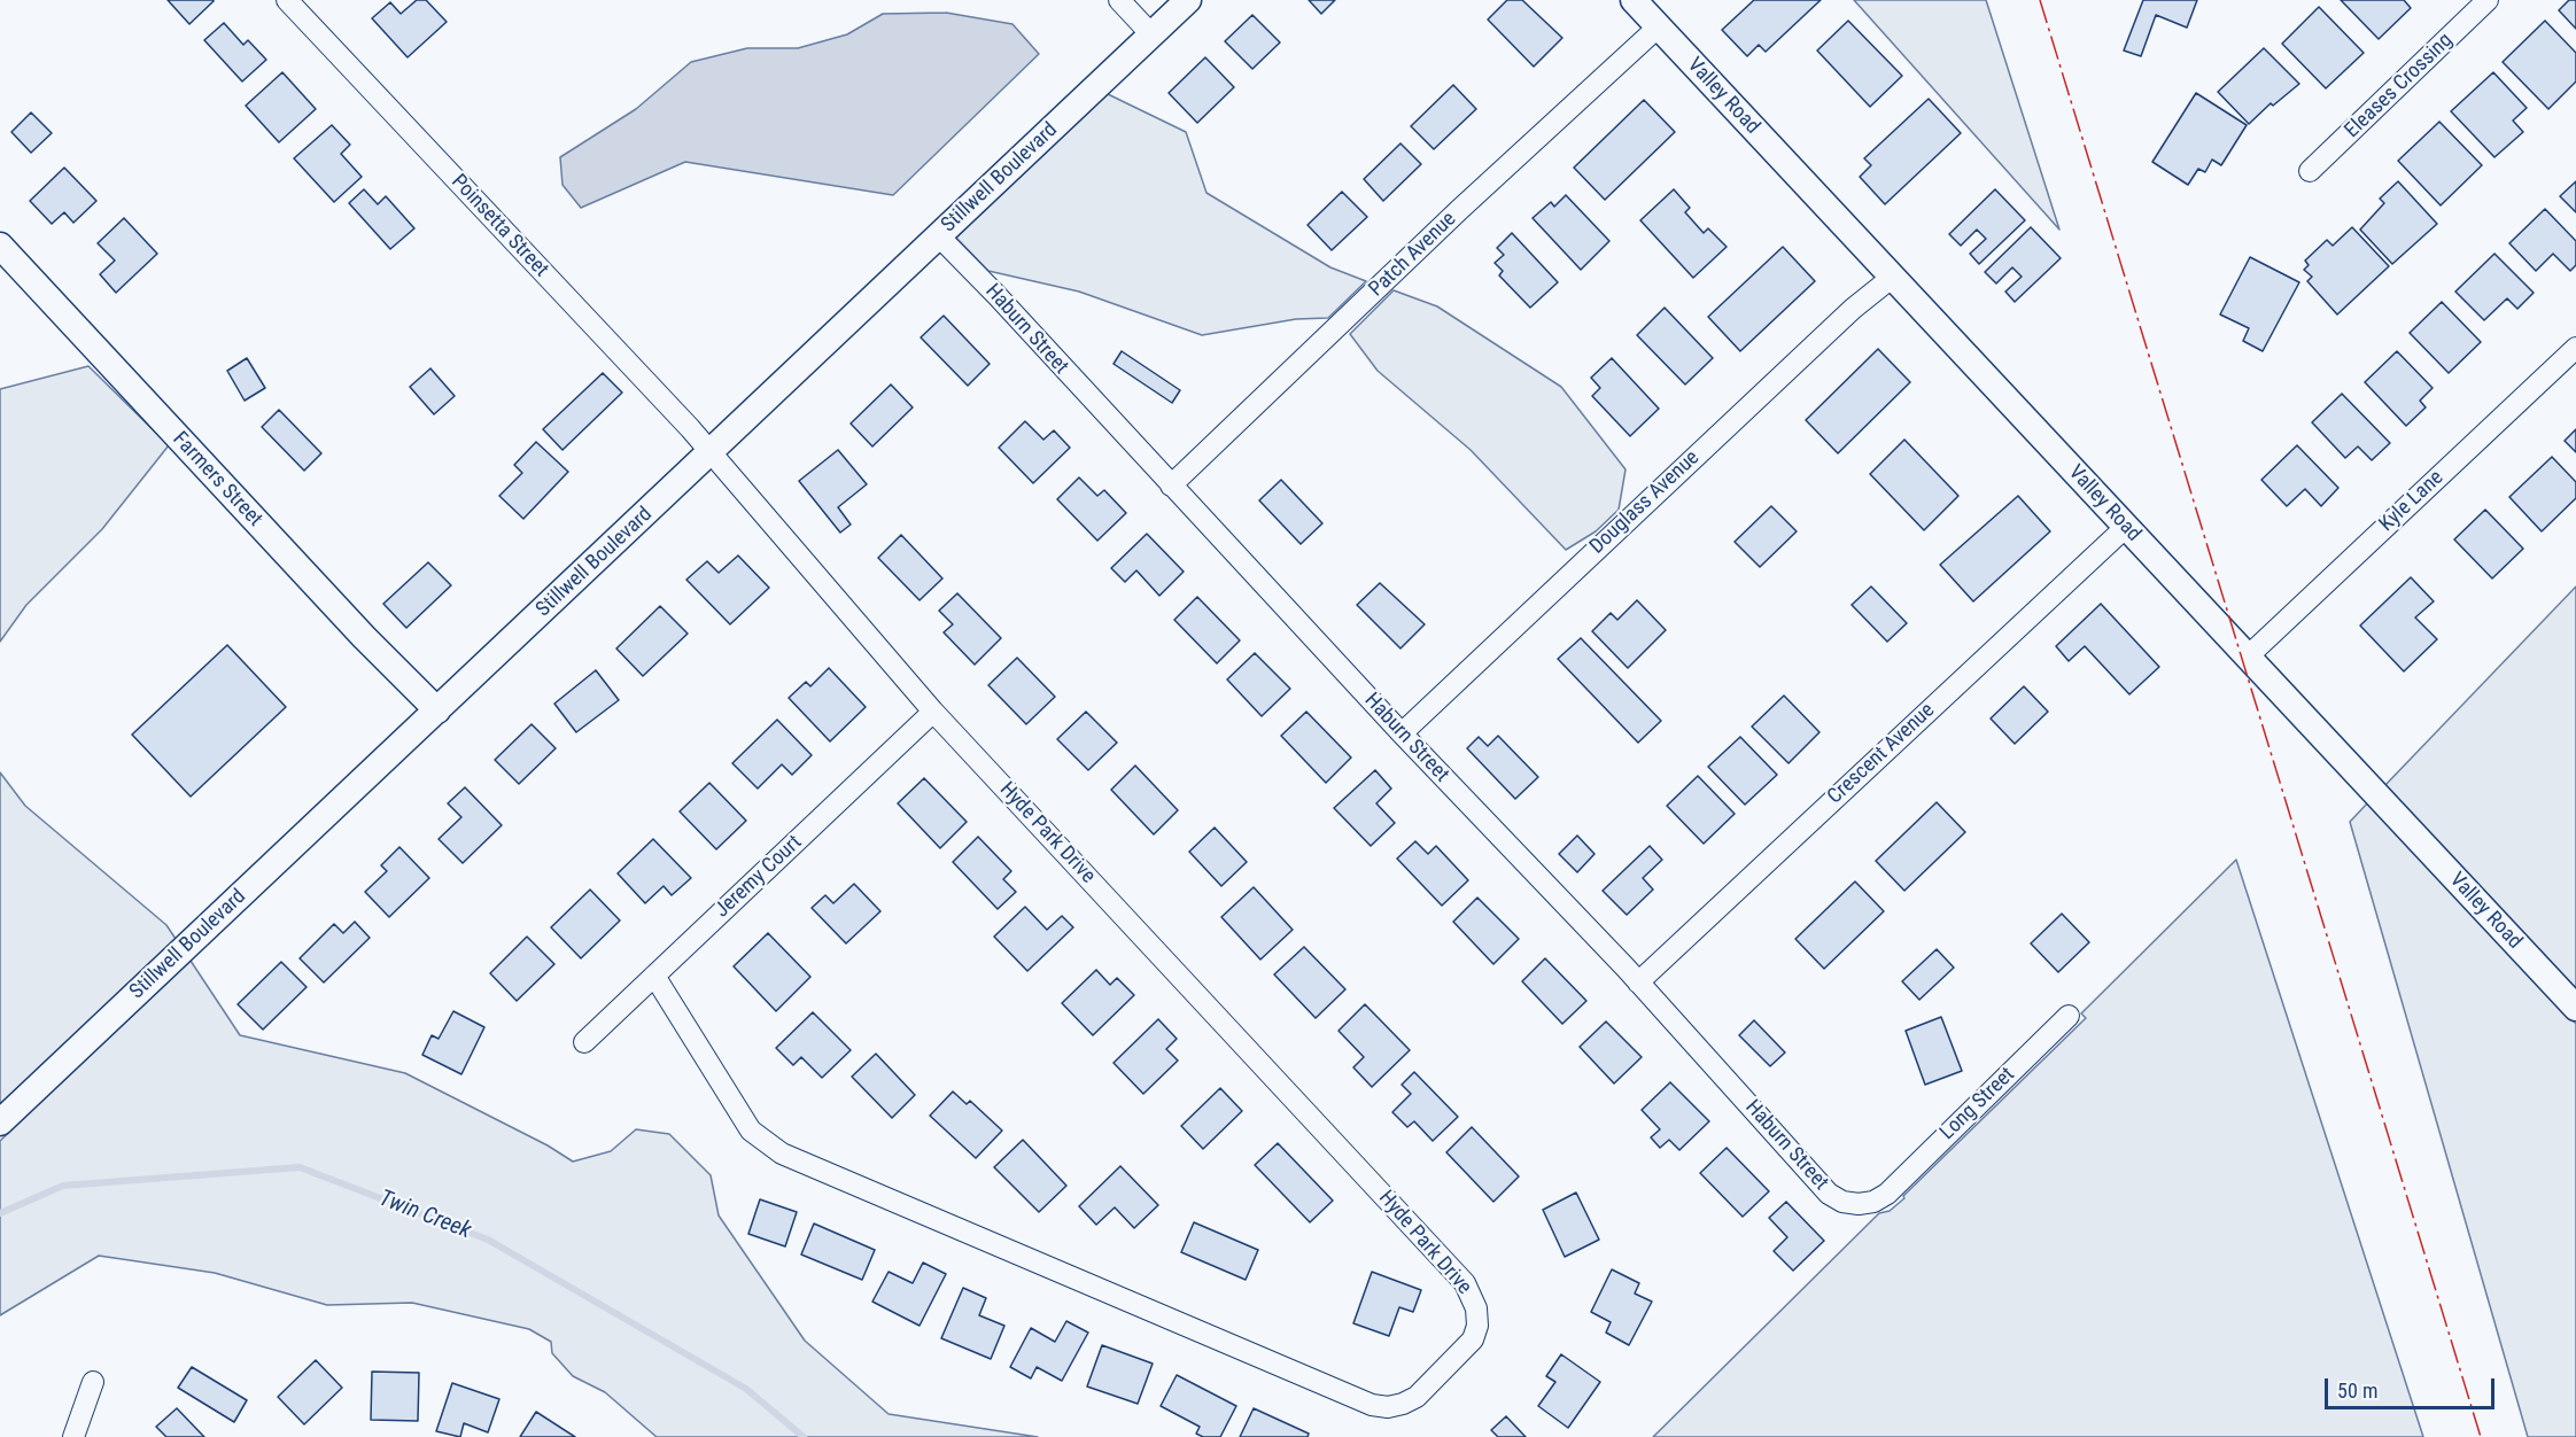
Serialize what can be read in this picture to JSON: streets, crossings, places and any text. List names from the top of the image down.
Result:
{
  "streets": {
    "street": [
      "Eleases Crossing",
      "Valley Road",
      "Stillwell Boulevard",
      "Poinsetta Street",
      "Patch Avenue",
      "Haburn Street",
      "Farmers Street",
      "Kyle Lane",
      "Douglass Avenue",
      "Crescent Avenue",
      "Hyde Park Drive",
      "Jeremy Court",
      "Long Street"
    ]
  },
  "crossings": [
    ["Valley Road", "Patch Avenue"],
    ["Valley Road", "Kyle Lane"],
    ["Valley Road", "Douglass Avenue"],
    ["Valley Road", "Crescent Avenue"],
    ["Stillwell Boulevard", "Poinsetta Street"],
    ["Stillwell Boulevard", "Haburn Street"],
    ["Stillwell Boulevard", "Farmers Street"],
    ["Stillwell Boulevard", "Hyde Park Drive"],
    ["Poinsetta Street", "Hyde Park Drive"],
    ["Patch Avenue", "Haburn Street"],
    ["Haburn Street", "Douglass Avenue"],
    ["Haburn Street", "Crescent Avenue"],
    ["Haburn Street", "Long Street"],
    ["Hyde Park Drive", "Jeremy Court"]
  ],
  "water": ["Twin Creek"],
  "scale_bar": "50 m"
}
